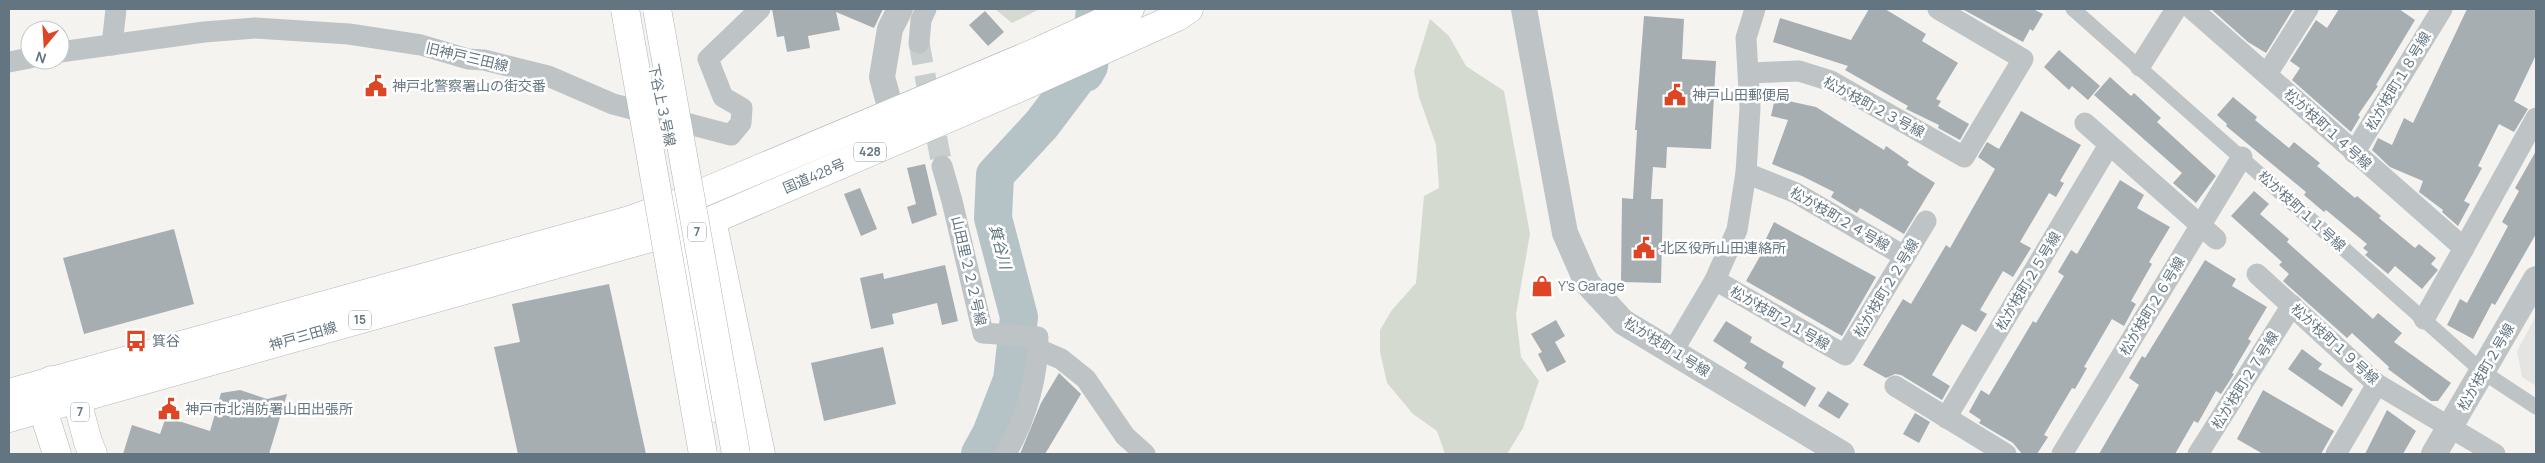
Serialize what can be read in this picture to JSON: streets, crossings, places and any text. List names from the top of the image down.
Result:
{
  "streets": {
    "main road": [
      "428",
      "国道428号",
      "7",
      "15",
      "神戸三田線"
    ],
    "street": [
      "旧神戸三田線",
      "松が枝町１８号線",
      "下谷上３号線",
      "松が枝町２３号線",
      "松が枝町１４号線",
      "松が枝町１１号線",
      "松が枝町２４号線",
      "山田里２２２号線",
      "松が枝町２５号線",
      "松が枝町２２号線",
      "松が枝町２６号線",
      "松が枝町２１号線",
      "松が枝町１９号線",
      "松が枝町１号線",
      "松が枝町２号線",
      "松が枝町２７号線"
    ]
  },
  "crossings": [
    ["旧神戸三田線", "下谷上３号線"],
    ["松が枝町１８号線", "松が枝町１４号線"],
    ["下谷上３号線", "国道428号"],
    ["下谷上３号線", "神戸三田線"],
    ["国道428号", "神戸三田線"],
    ["松が枝町１１号線", "松が枝町２６号線"],
    ["松が枝町１１号線", "松が枝町２号線"],
    ["松が枝町２４号線", "松が枝町２２号線"],
    ["7", "神戸三田線"],
    ["松が枝町２２号線", "松が枝町２１号線"],
    ["松が枝町１９号線", "松が枝町２号線"],
    ["松が枝町１９号線", "松が枝町２７号線"]
  ],
  "water": ["箕谷川"],
  "places": {
    "public building": [
      "神戸北警察署山の街交番",
      "神戸山田郵便局",
      "北区役所山田連絡所",
      "神戸市北消防署山田出張所"
    ],
    "shop": ["Y's Garage"],
    "bus stop": ["箕谷"]
  },
  "north": "bottom"
}
